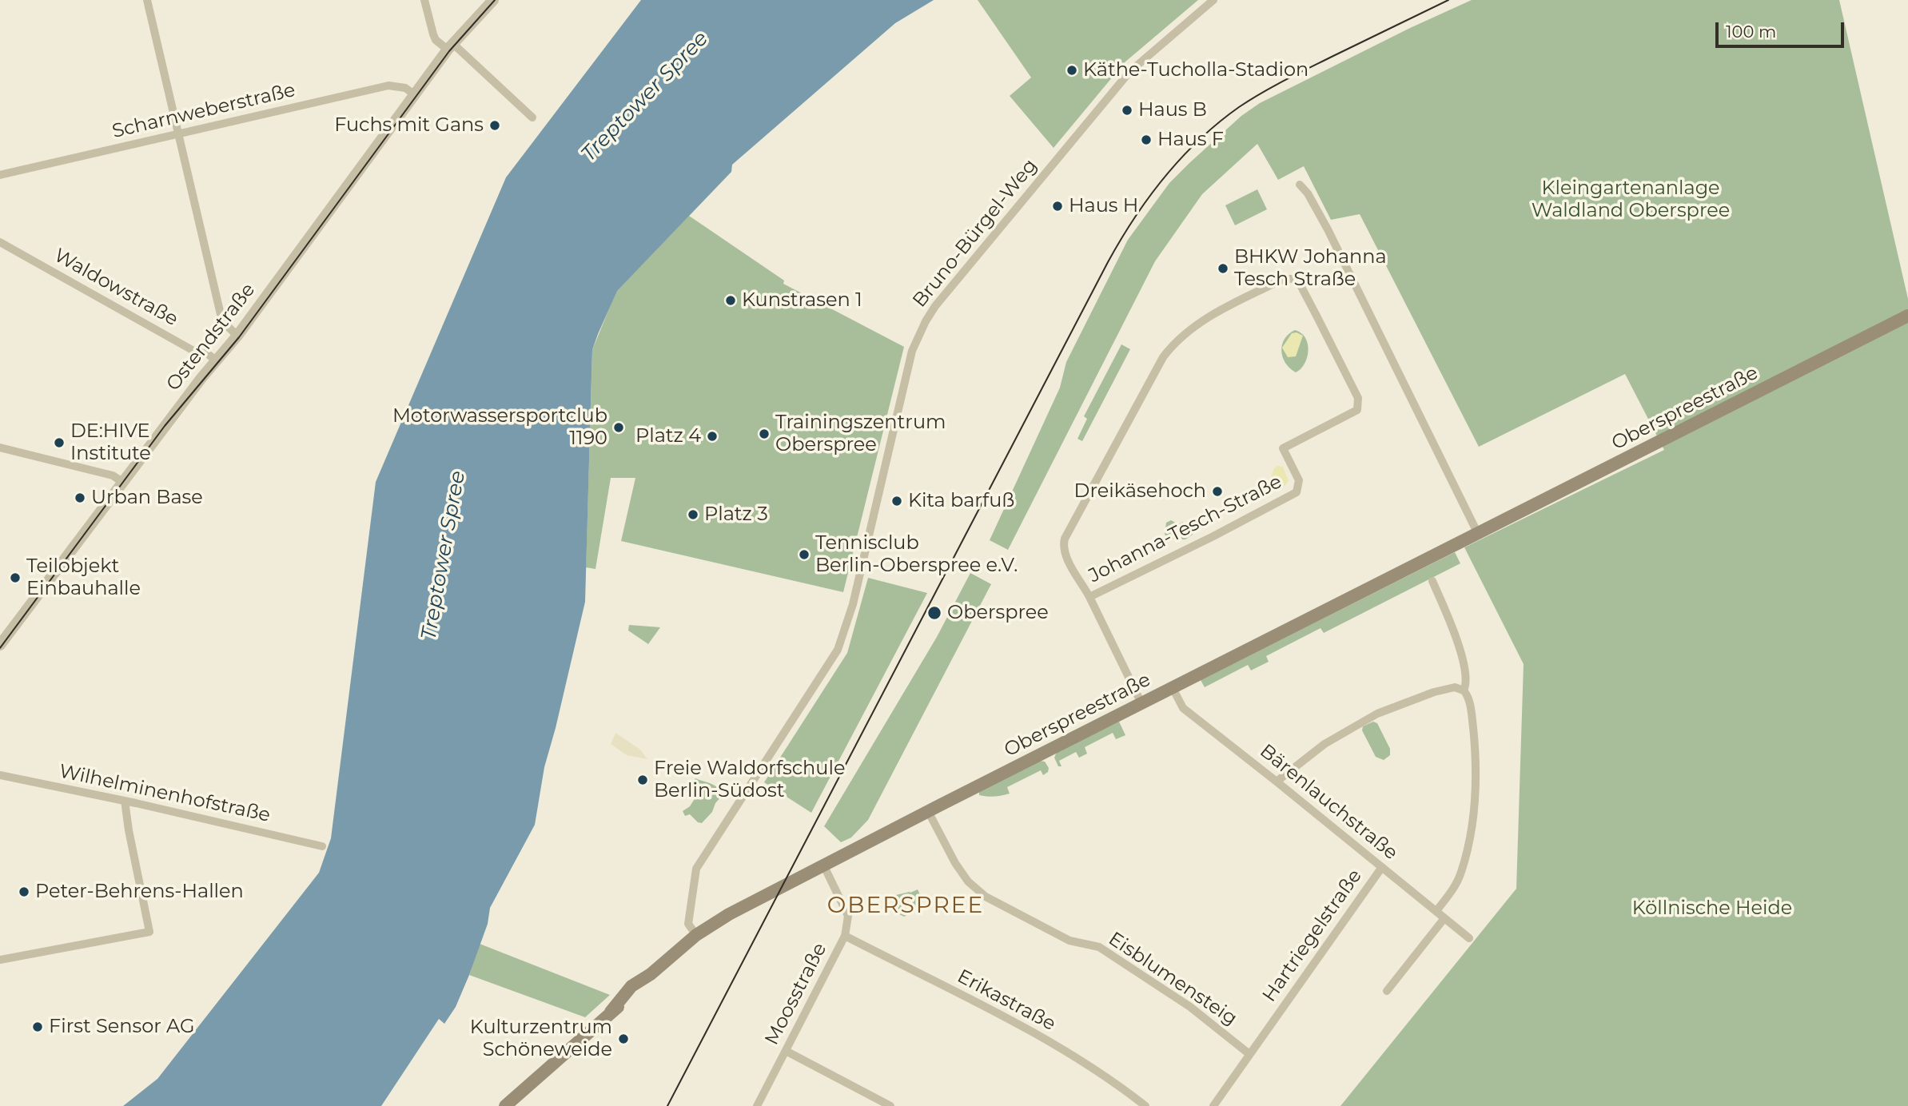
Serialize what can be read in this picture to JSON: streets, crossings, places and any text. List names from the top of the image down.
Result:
{
  "streets": {
    "main road": ["Oberspreestraße"],
    "street": [
      "Scharnweberstraße",
      "Bruno-Bürgel-Weg",
      "Waldowstraße",
      "Ostendstraße",
      "Johanna-Tesch-Straße",
      "Wilhelminenhofstraße",
      "Bärenlauchstraße",
      "Hartriegelstraße",
      "Eisblumensteig",
      "Moosstraße",
      "Erikastraße"
    ]
  },
  "crossings": [
    ["Scharnweberstraße", "Ostendstraße"],
    ["Bruno-Bürgel-Weg", "Oberspreestraße"],
    ["Waldowstraße", "Ostendstraße"],
    ["Oberspreestraße", "Johanna-Tesch-Straße"],
    ["Oberspreestraße", "Bärenlauchstraße"],
    ["Oberspreestraße", "Eisblumensteig"],
    ["Oberspreestraße", "Moosstraße"],
    ["Bärenlauchstraße", "Hartriegelstraße"],
    ["Hartriegelstraße", "Eisblumensteig"],
    ["Moosstraße", "Erikastraße"]
  ],
  "districts": ["OBERSPREE"],
  "water": ["Treptower Spree"],
  "parks": ["Kleingartenanlage Waldland Oberspree", "Köllnische Heide"],
  "places": [
    "Käthe-Tucholla-Stadion",
    "Haus B",
    "Fuchs mit Gans",
    "Haus F",
    "Haus H",
    "BHKW Johanna Tesch Straße",
    "Kunstrasen 1",
    "Motorwassersportclub 1190",
    "Trainingszentrum Oberspree",
    "Platz 4",
    "DE:HIVE Institute",
    "Dreikäsehoch",
    "Urban Base",
    "Kita barfuß",
    "Platz 3",
    "Tennisclub Berlin-Oberspree e.V.",
    "Teilobjekt Einbauhalle",
    "Oberspree",
    "Freie Waldorfschule Berlin-Südost",
    "Peter-Behrens-Hallen",
    "First Sensor AG",
    "Kulturzentrum Schöneweide"
  ],
  "scale_bar": "100 m"
}
